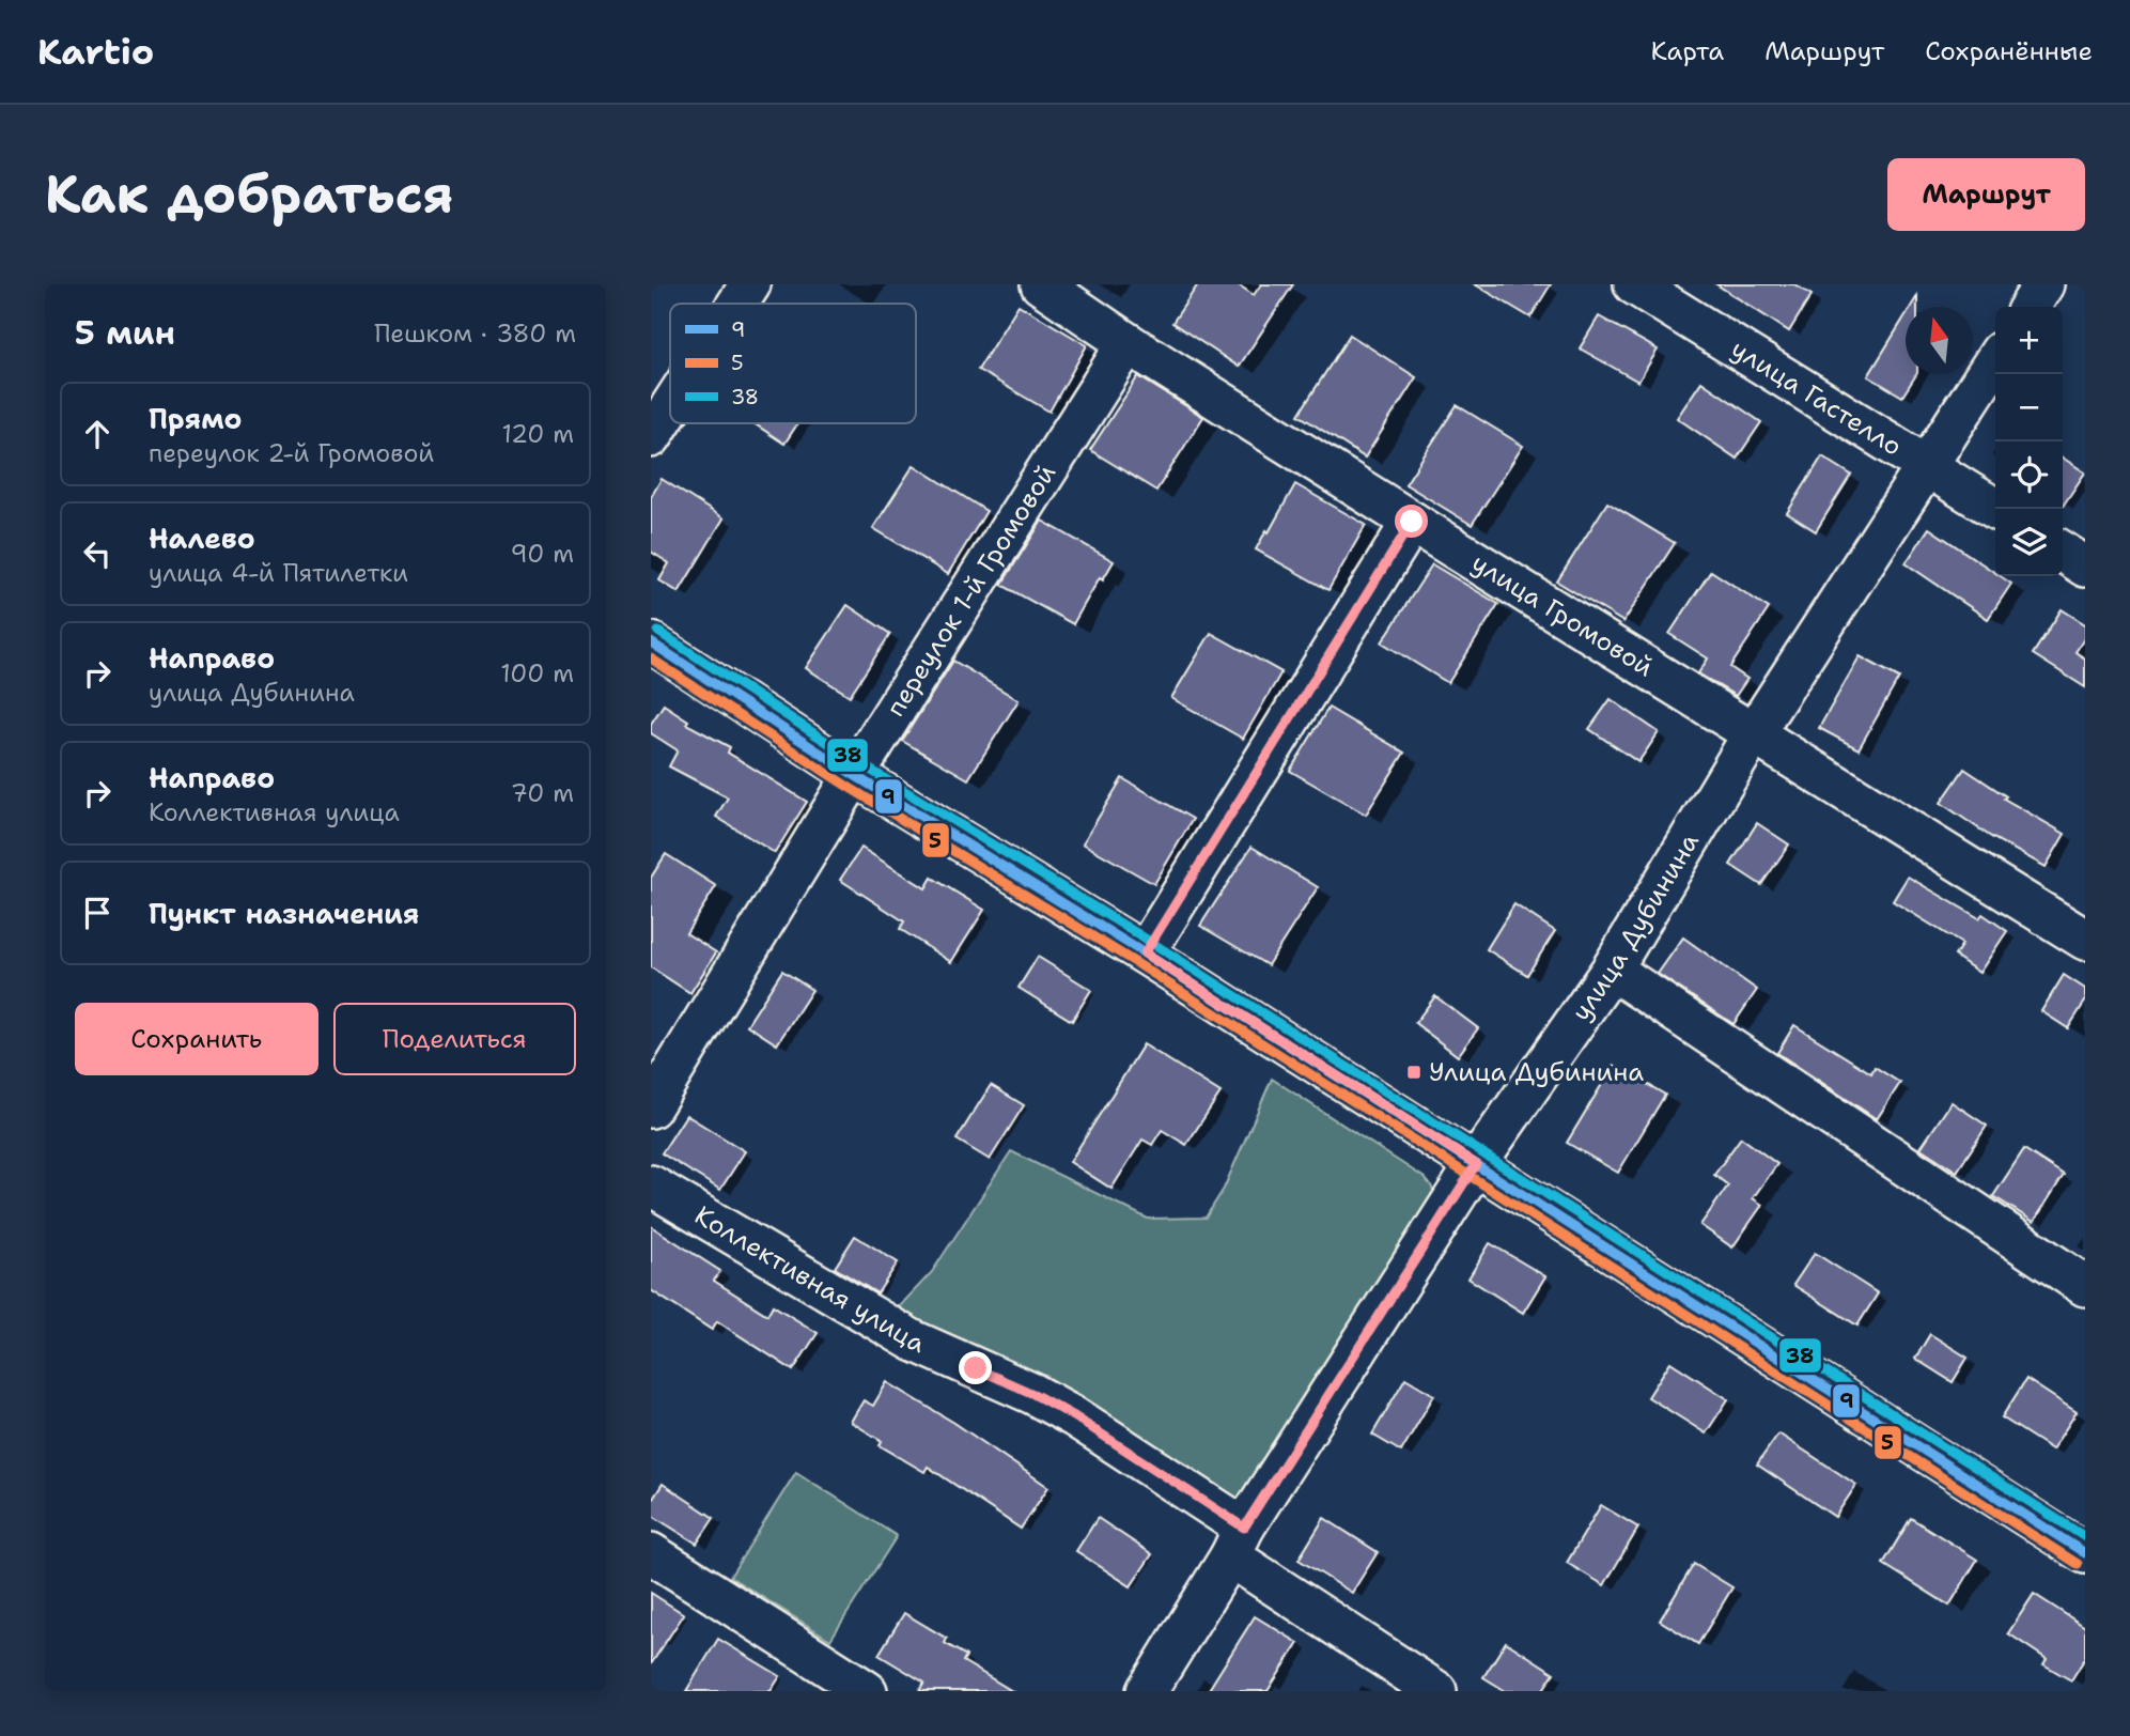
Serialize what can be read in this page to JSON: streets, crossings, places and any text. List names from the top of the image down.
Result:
{
  "streets": {
    "street": [
      "улица Гастелло",
      "переулок 1-й Громовой",
      "улица Громовой",
      "улица Дубинина",
      "Коллективная улица"
    ]
  },
  "crossings": [
    ["улица Гастелло", "улица Дубинина"],
    ["переулок 1-й Громовой", "улица Громовой"],
    ["улица Громовой", "улица Дубинина"],
    ["улица Дубинина", "Коллективная улица"]
  ],
  "places": {
    "transit": ["Улица Дубинина"]
  },
  "lines": ["transit line 38", "transit line 9", "transit line 5"],
  "legend": ["9", "5", "38"],
  "north": "top",
  "page": {
    "header": "Kartio",
    "nav": ["Карта", "Маршрут", "Сохранённые"],
    "buttons": [
      "Маршрут",
      ["Сохранить", "Поделиться"]
    ],
    "title": "Как добраться",
    "heading": ["5 мин", "Пешком · 380 m"],
    "map_buttons": ["+", "−"],
    "list": [
      ["Прямо", "переулок 2-й Громовой", "120 m"],
      ["Налево", "улица 4-й Пятилетки", "90 m"],
      ["Направо", "улица Дубинина", "100 m"],
      ["Направо", "Коллективная улица", "70 m"],
      "Пункт назначения"
    ]
  }
}
